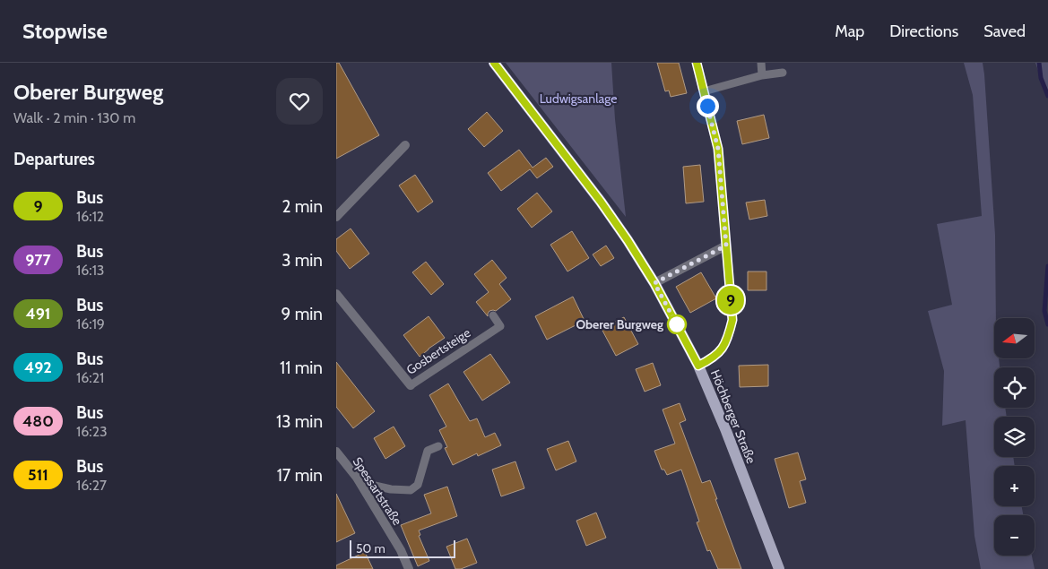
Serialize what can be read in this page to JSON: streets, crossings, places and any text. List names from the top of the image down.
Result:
{
  "streets": {
    "main road": ["Höchberger Straße"],
    "street": ["Gosbertsteige", "Spessartstraße"]
  },
  "parks": ["Ludwigsanlage"],
  "places": ["Oberer Burgweg"],
  "lines": ["bus line 9"],
  "scale_bar": "50 m",
  "north": "left",
  "page": {
    "header": "Stopwise",
    "nav": ["Map", "Directions", "Saved"],
    "heading": [
      ["Oberer Burgweg", "Walk · 2 min · 130 m"],
      "Departures"
    ],
    "on_map": "9",
    "list": [
      {
        "mark": "9",
        "name": "Bus",
        "note": "16:12",
        "value": "2 min"
      },
      {
        "mark": "977",
        "name": "Bus",
        "note": "16:13",
        "value": "3 min"
      },
      {
        "mark": "491",
        "name": "Bus",
        "note": "16:19",
        "value": "9 min"
      },
      {
        "mark": "492",
        "name": "Bus",
        "note": "16:21",
        "value": "11 min"
      },
      {
        "mark": "480",
        "name": "Bus",
        "note": "16:23",
        "value": "13 min"
      },
      {
        "mark": "511",
        "name": "Bus",
        "note": "16:27",
        "value": "17 min"
      }
    ],
    "map_buttons": ["+", "−"],
    "scale": "50 m"
  }
}
